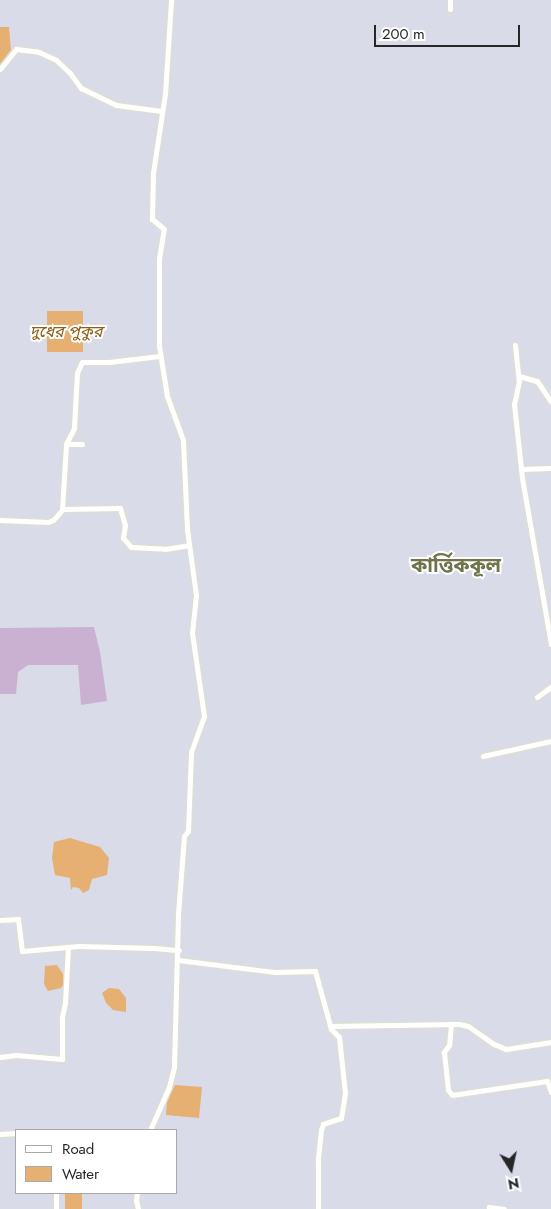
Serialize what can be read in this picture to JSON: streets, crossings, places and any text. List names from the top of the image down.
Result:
{
  "districts": ["কার্ত্তিককূল"],
  "water": ["দুধের পুকুর"],
  "legend": ["Road", "Water"],
  "scale_bar": "200 m",
  "north": "bottom"
}
